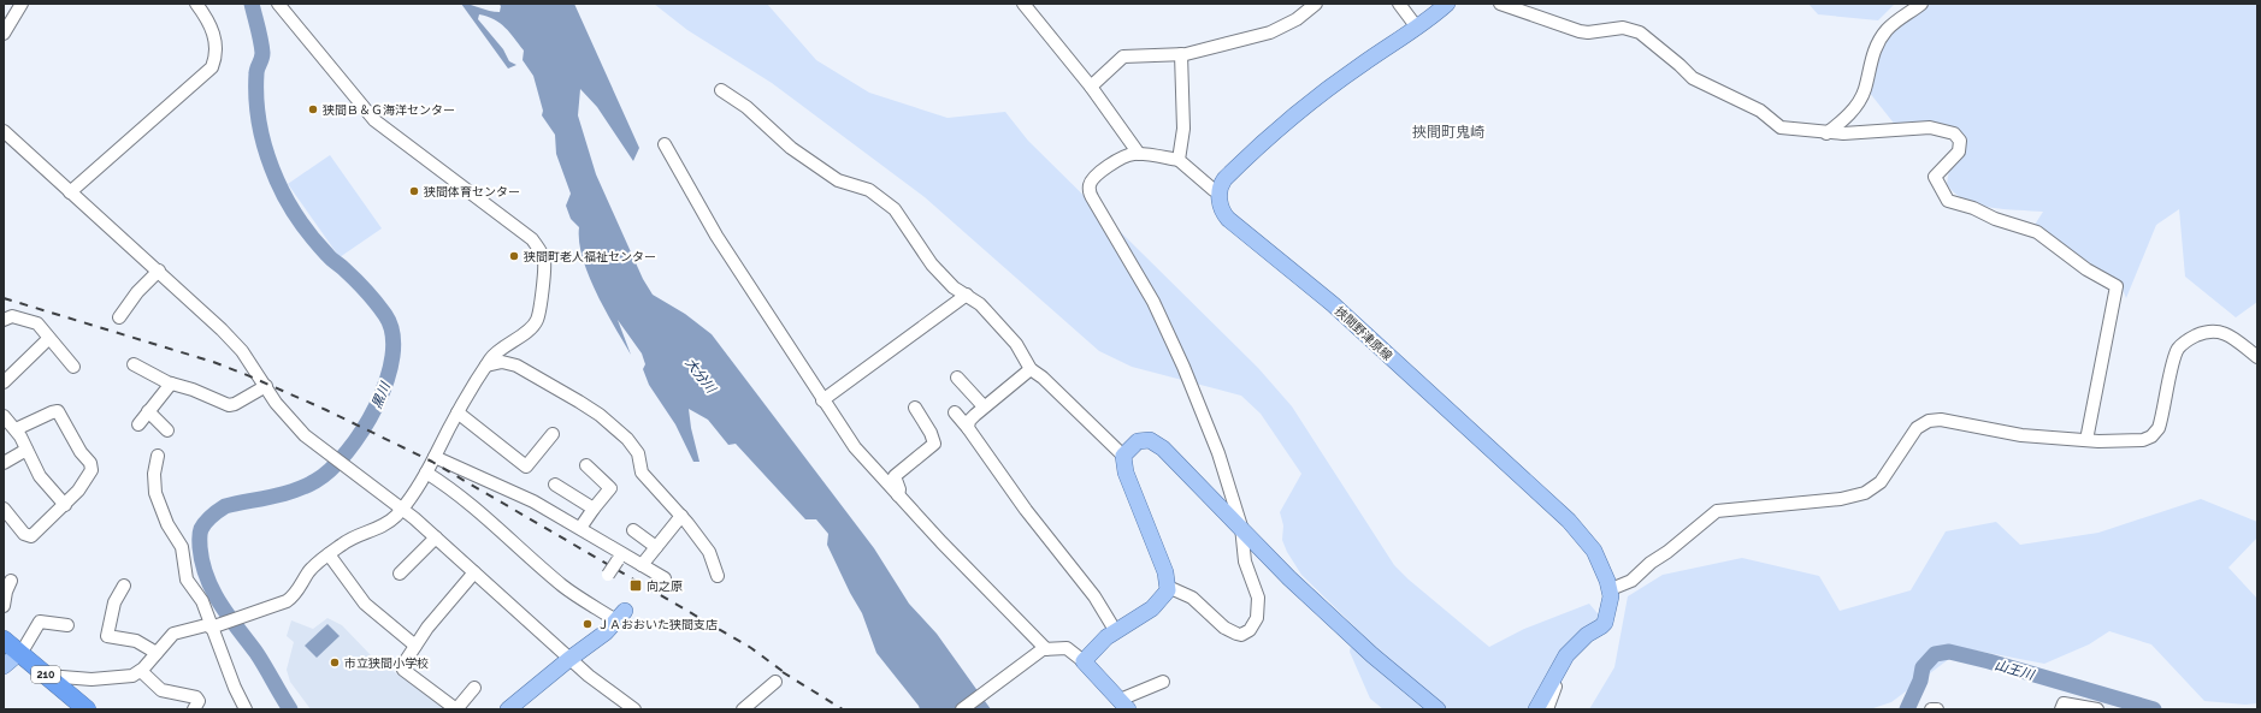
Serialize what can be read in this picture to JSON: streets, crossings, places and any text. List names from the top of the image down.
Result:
{
  "streets": {
    "highway": ["210"],
    "main road": ["挾間野津原線"]
  },
  "districts": ["挾間町鬼崎"],
  "water": ["大分川", "黒川", "山王川"],
  "places": {
    "other": [
      "狭間Ｂ＆Ｇ海洋センター",
      "狭間体育センター",
      "狭間町老人福祉センター",
      "ＪＡおおいた狭間支店",
      "市立狭間小学校"
    ],
    "transit": ["向之原"]
  }
}
